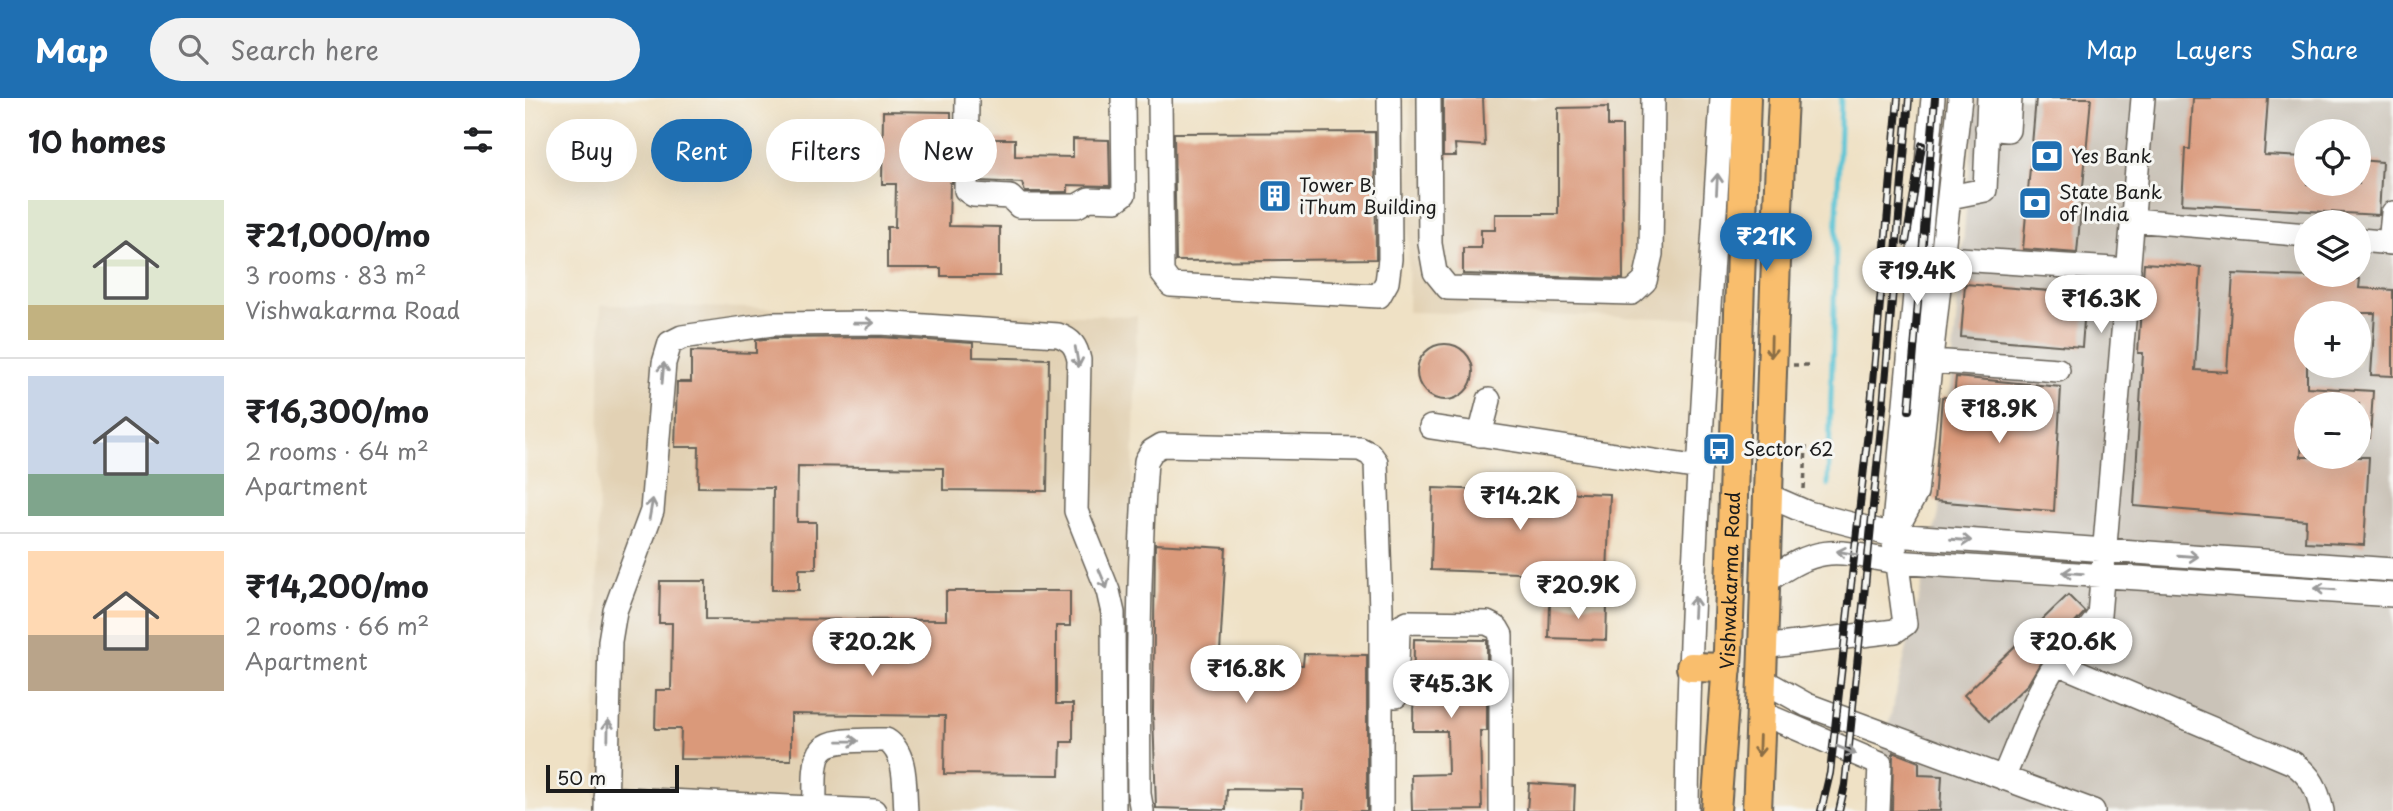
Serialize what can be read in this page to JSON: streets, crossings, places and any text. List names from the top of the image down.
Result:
{
  "streets": {
    "main road": ["Vishwakarma Road"]
  },
  "places": {
    "bank": ["Yes Bank", "State Bank of India"],
    "building": ["Tower B, iThum Building"],
    "bus stop": ["Sector 62"]
  },
  "scale_bar": "50 m",
  "page": {
    "header": "Map",
    "search": "Search here",
    "nav": ["Map", "Layers", "Share"],
    "heading": "10 homes",
    "map_buttons": ["+", "−"],
    "chip": [
      "Buy",
      "Rent",
      "Filters",
      "New"
    ],
    "list": [
      {
        "name": "₹21,000/mo",
        "note": "3 rooms · 83 m² · Vishwakarma Road"
      },
      {
        "name": "₹16,300/mo",
        "note": "2 rooms · 64 m² · Apartment"
      },
      {
        "name": "₹14,200/mo",
        "note": "2 rooms · 66 m² · Apartment"
      }
    ],
    "price": [
      "₹21K",
      "₹19.4K",
      "₹16.3K",
      "₹18.9K",
      "₹14.2K",
      "₹20.9K",
      "₹20.2K",
      "₹20.6K",
      "₹16.8K",
      "₹45.3K"
    ],
    "scale": "50 m"
  }
}
